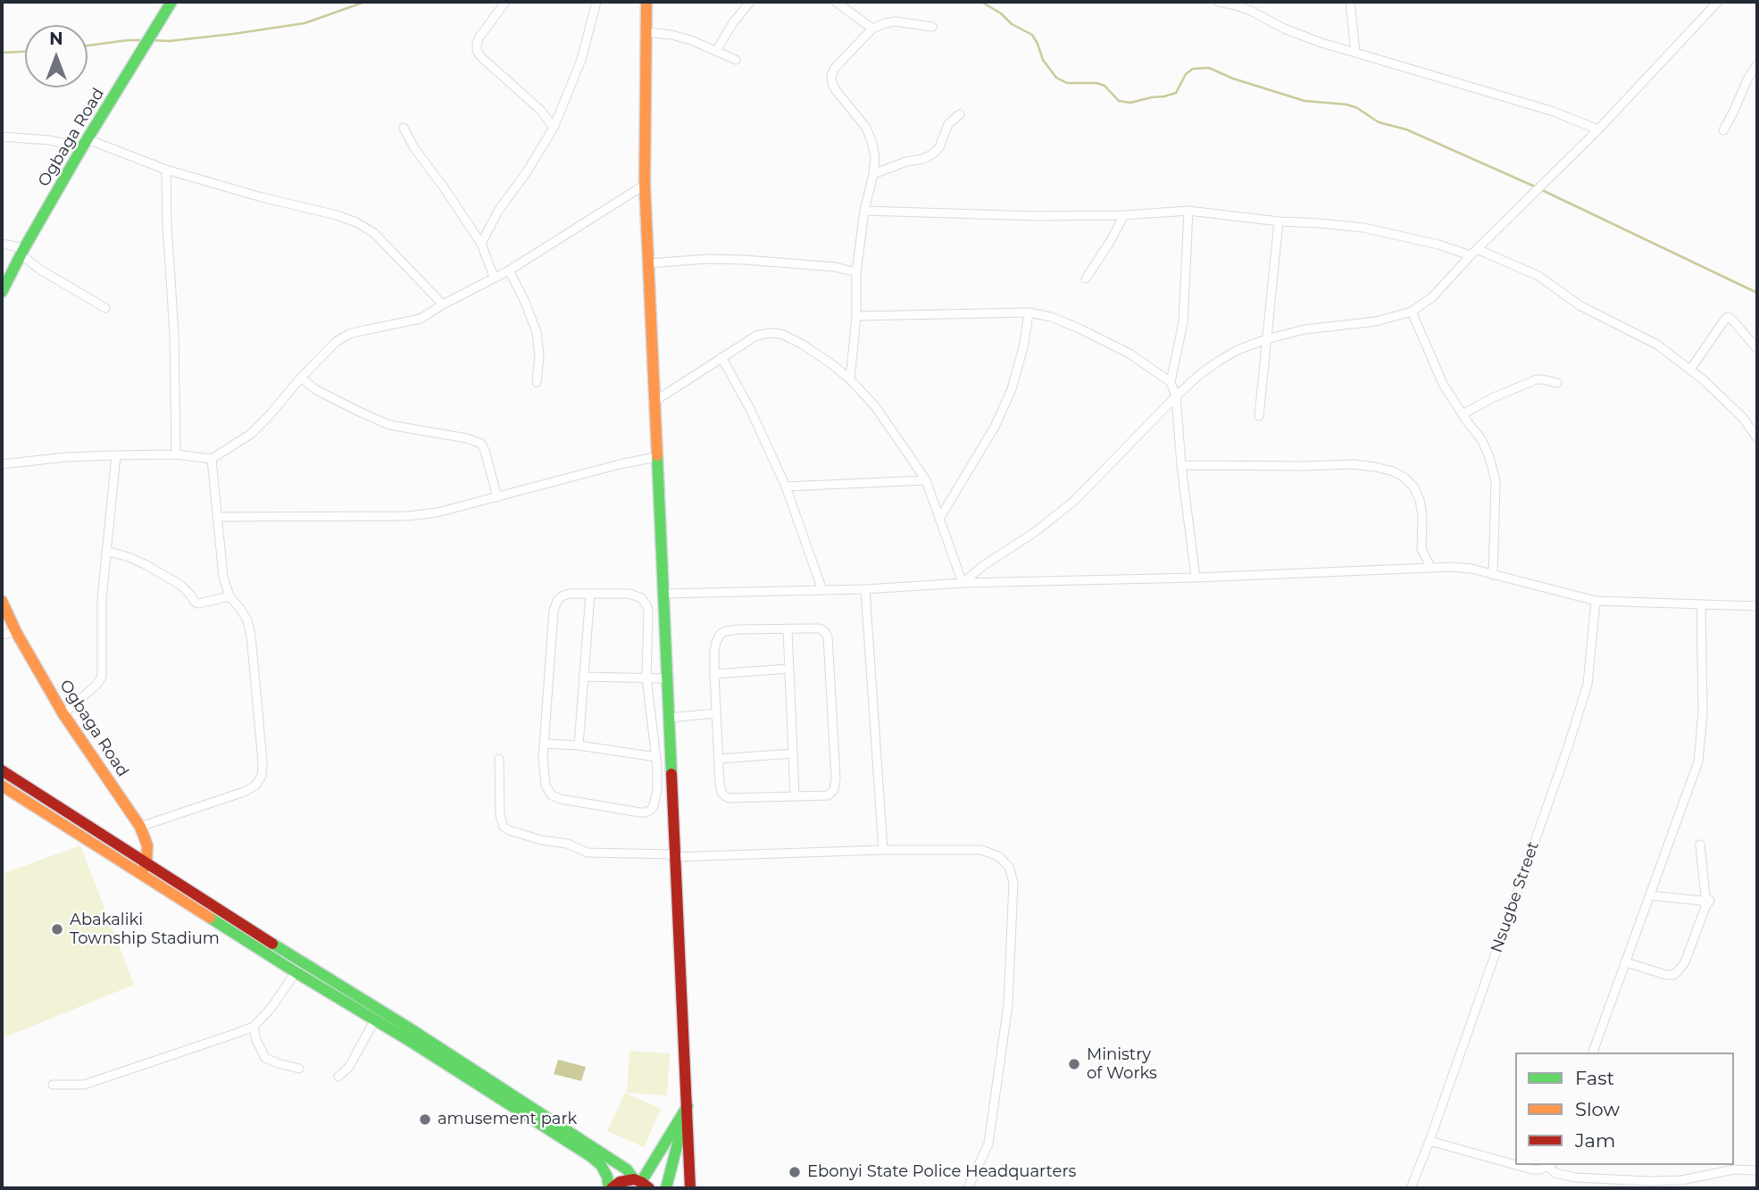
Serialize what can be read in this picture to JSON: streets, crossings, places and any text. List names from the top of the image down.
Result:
{
  "streets": {
    "main road": ["Ogbaga Road"],
    "street": ["Nsugbe Street"]
  },
  "places": [
    "Abakaliki Township Stadium",
    "Ministry of Works",
    "amusement park",
    "Ebonyi State Police Headquarters"
  ],
  "legend": ["Fast", "Slow", "Jam"],
  "north": "top"
}
